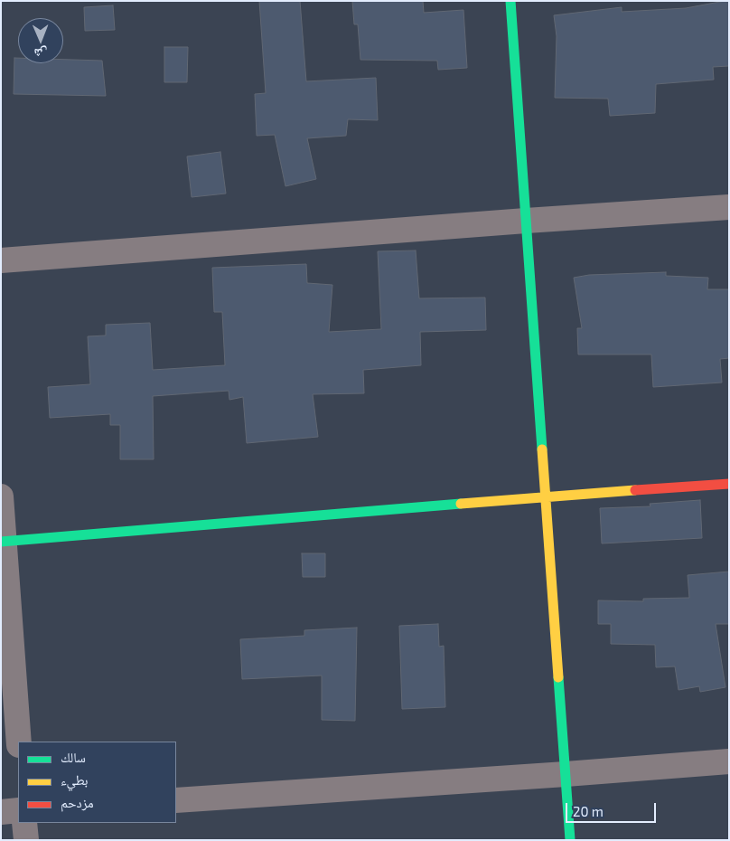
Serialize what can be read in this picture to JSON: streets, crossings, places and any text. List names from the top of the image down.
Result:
{
  "legend": ["سالك", "بطيء", "مزدحم"],
  "scale_bar": "20 m",
  "north": "bottom"
}
